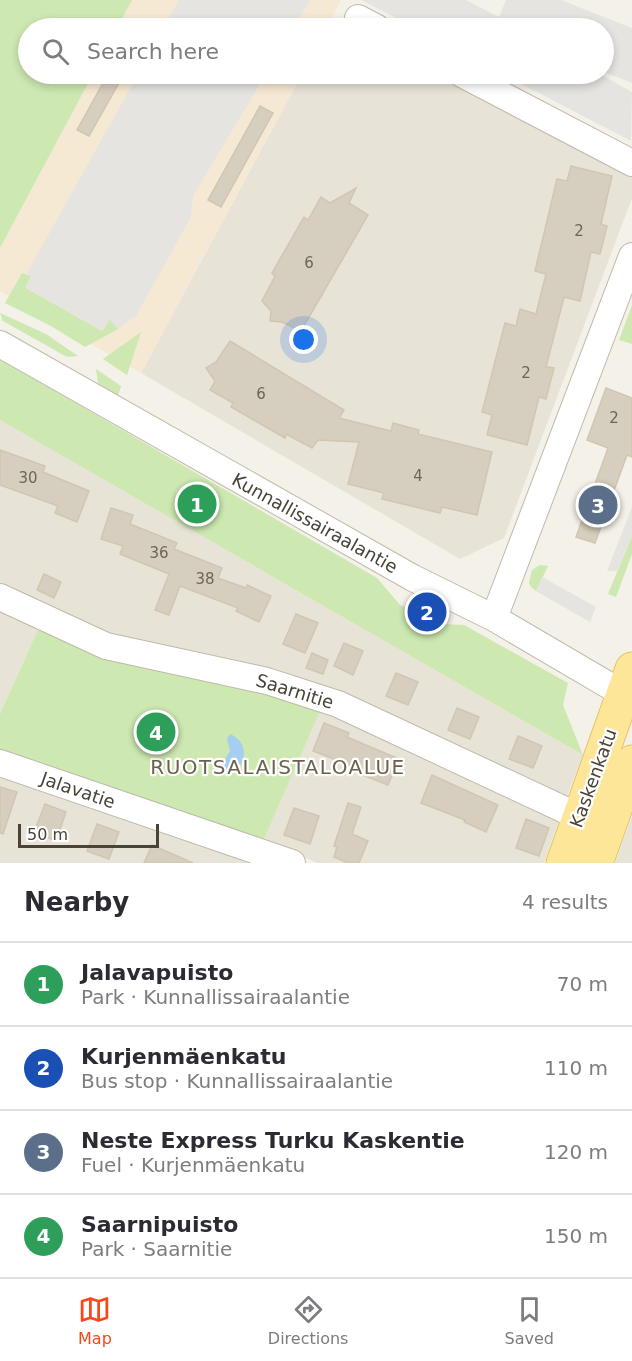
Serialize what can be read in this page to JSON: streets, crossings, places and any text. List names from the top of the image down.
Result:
{
  "streets": {
    "main road": ["Kaskenkatu"],
    "street": ["Kunnallissairaalantie", "Saarnitie", "Jalavatie"]
  },
  "crossings": [
    ["Kunnallissairaalantie", "Kaskenkatu"],
    ["Saarnitie", "Kaskenkatu"]
  ],
  "districts": ["RUOTSALAISTALOALUE"],
  "house_numbers": [
    "2",
    "6",
    "2",
    "6",
    "2",
    "4",
    "30",
    "36",
    "38"
  ],
  "scale_bar": "50 m",
  "page": {
    "search": "Search here",
    "pins": [
      "1",
      "3",
      "2",
      "4"
    ],
    "scale": "50 m",
    "heading": ["Nearby", "4 results"],
    "list": [
      {
        "mark": "1",
        "name": "Jalavapuisto",
        "note": "Park · Kunnallissairaalantie",
        "value": "70 m"
      },
      {
        "mark": "2",
        "name": "Kurjenmäenkatu",
        "note": "Bus stop · Kunnallissairaalantie",
        "value": "110 m"
      },
      {
        "mark": "3",
        "name": "Neste Express Turku Kaskentie",
        "note": "Fuel · Kurjenmäenkatu",
        "value": "120 m"
      },
      {
        "mark": "4",
        "name": "Saarnipuisto",
        "note": "Park · Saarnitie",
        "value": "150 m"
      }
    ],
    "nav": ["Map", "Directions", "Saved"]
  }
}
